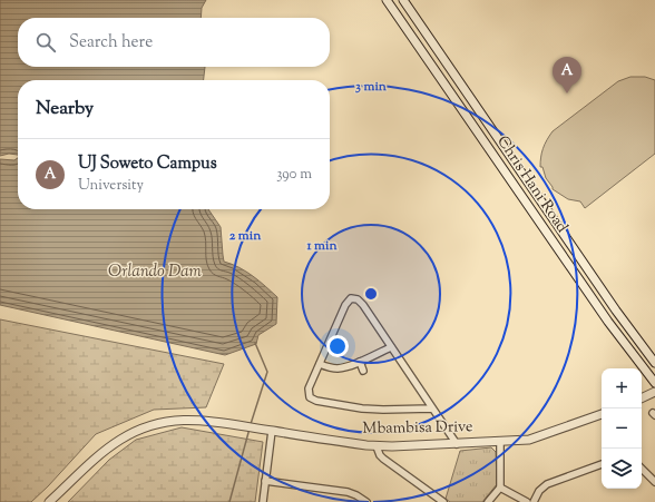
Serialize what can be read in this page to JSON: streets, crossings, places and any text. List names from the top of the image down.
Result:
{
  "streets": {
    "main road": ["Chris Hani Road", "Mbambisa Drive"]
  },
  "water": ["Orlando Dam"],
  "page": {
    "search": "Search here",
    "pins": "A",
    "heading": "Nearby",
    "list": [
      {
        "mark": "A",
        "name": "UJ Soweto Campus",
        "note": "University",
        "value": "390 m"
      }
    ],
    "map_buttons": ["+", "−"]
  },
  "rings": ["3 min", "2 min", "1 min"]
}
